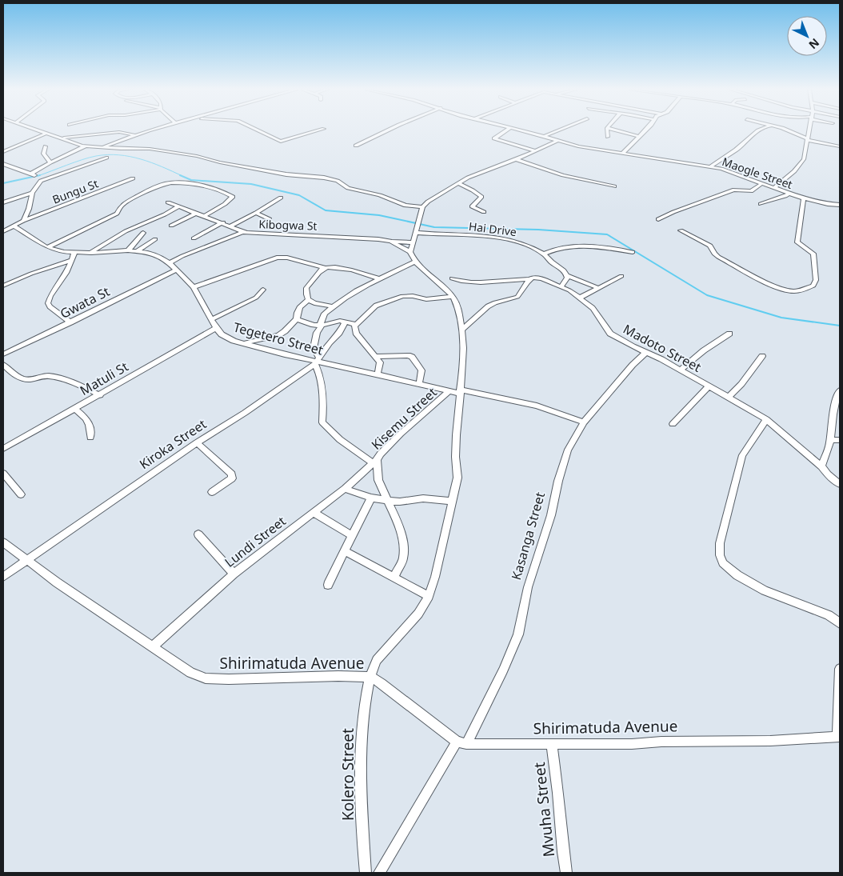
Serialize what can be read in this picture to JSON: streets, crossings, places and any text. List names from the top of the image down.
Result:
{
  "streets": {
    "street": [
      "Maogle Street",
      "Bungu St",
      "Kibogwa St",
      "Hai Drive",
      "Gwata St",
      "Tegetero Street",
      "Madoto Street",
      "Matuli St",
      "Kisemu Street",
      "Kiroka Street",
      "Kasanga Street",
      "Lundi Street",
      "Shirimatuda Avenue",
      "Kolero Street",
      "Mvuha Street"
    ]
  },
  "crossings": [
    ["Bungu St", "Tegetero Street"],
    ["Gwata St", "Tegetero Street"],
    ["Tegetero Street", "Matuli St"],
    ["Tegetero Street", "Kisemu Street"],
    ["Tegetero Street", "Kiroka Street"],
    ["Tegetero Street", "Kasanga Street"],
    ["Tegetero Street", "Kolero Street"],
    ["Madoto Street", "Kasanga Street"],
    ["Kisemu Street", "Lundi Street"],
    ["Kiroka Street", "Shirimatuda Avenue"],
    ["Kasanga Street", "Shirimatuda Avenue"],
    ["Lundi Street", "Shirimatuda Avenue"],
    ["Shirimatuda Avenue", "Kolero Street"],
    ["Shirimatuda Avenue", "Mvuha Street"]
  ],
  "north": "bottom right"
}
